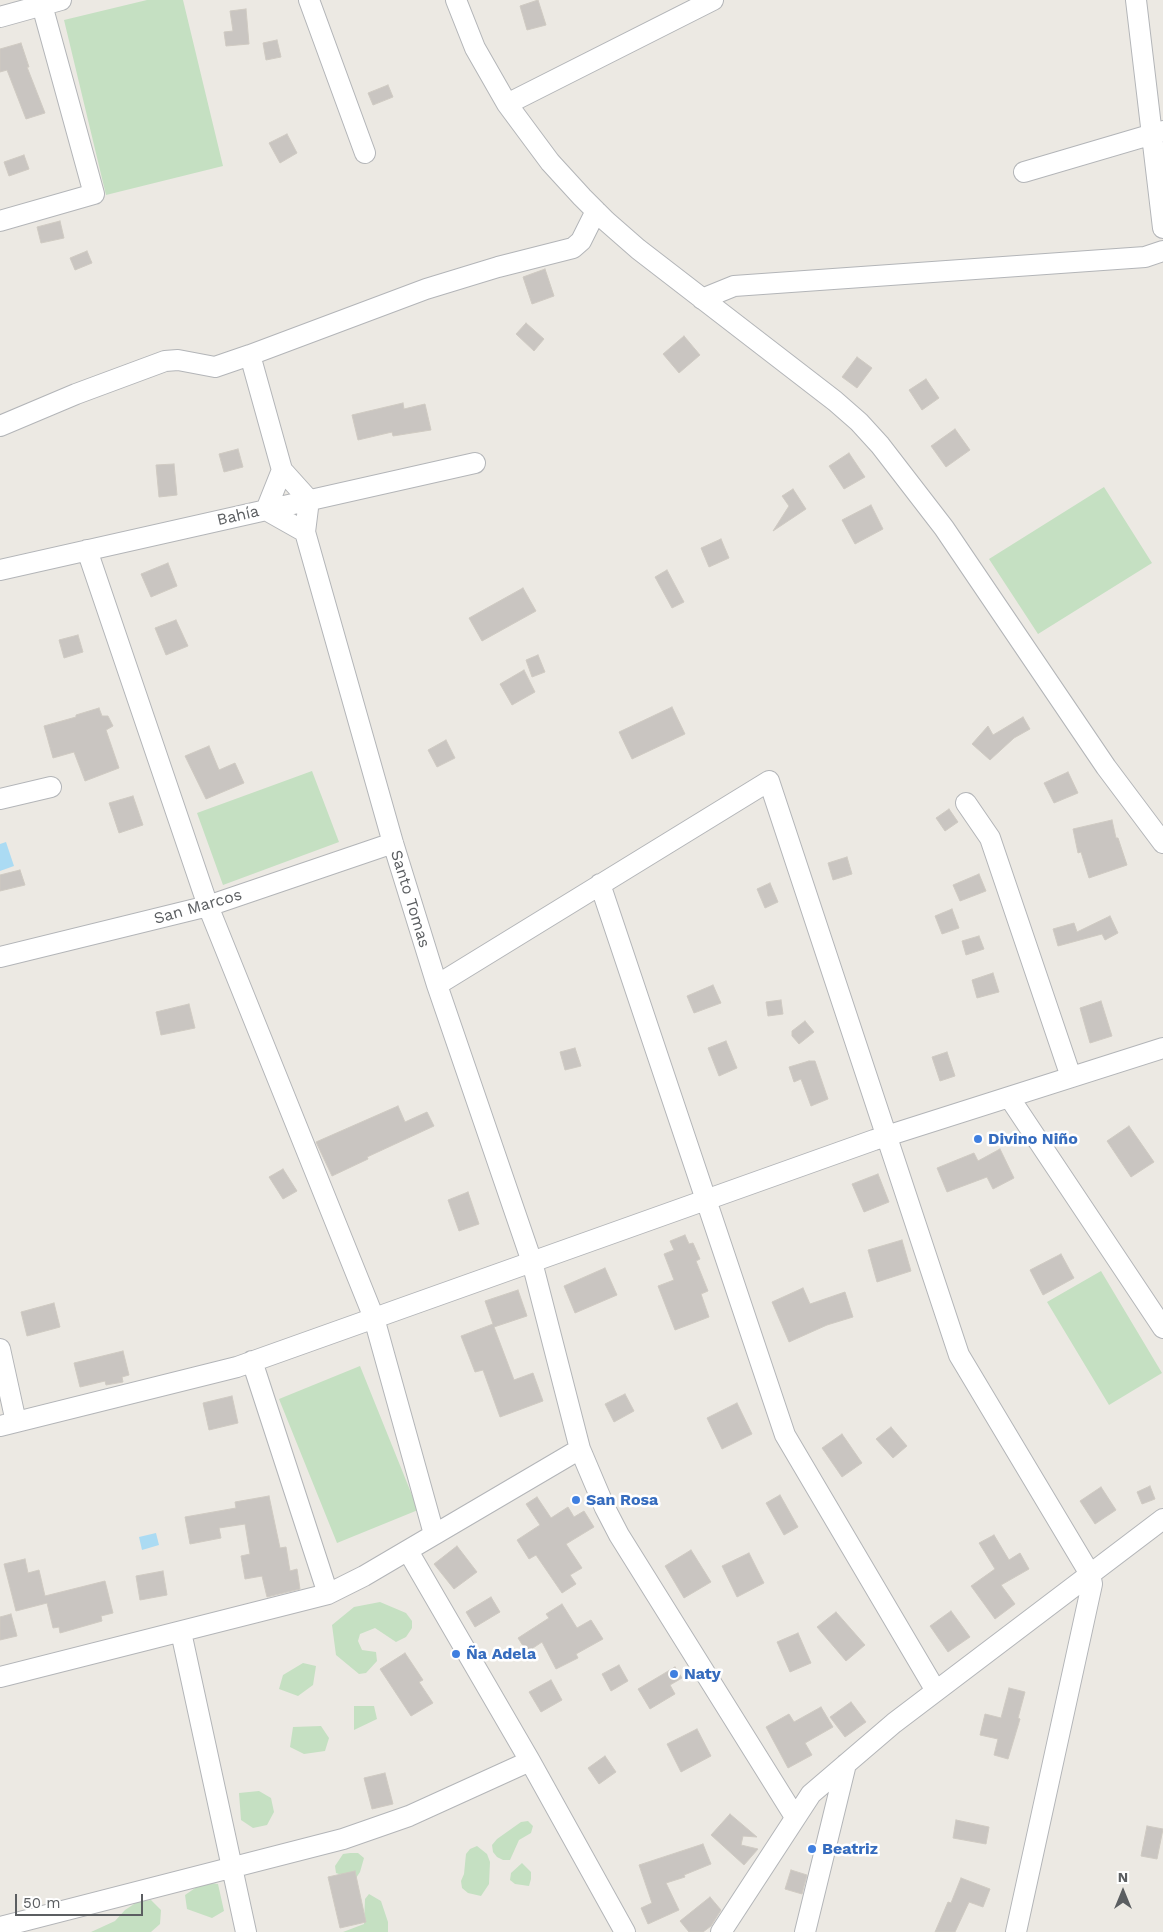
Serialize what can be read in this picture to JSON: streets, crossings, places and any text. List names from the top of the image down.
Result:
{
  "streets": {
    "street": ["Bahía", "Santo Tomas", "San Marcos"]
  },
  "crossings": [
    ["Bahía", "Santo Tomas"],
    ["Santo Tomas", "San Marcos"]
  ],
  "places": [
    "Divino Niño",
    "San Rosa",
    "Ña Adela",
    "Naty",
    "Beatriz"
  ],
  "scale_bar": "50 m",
  "north": "top"
}
